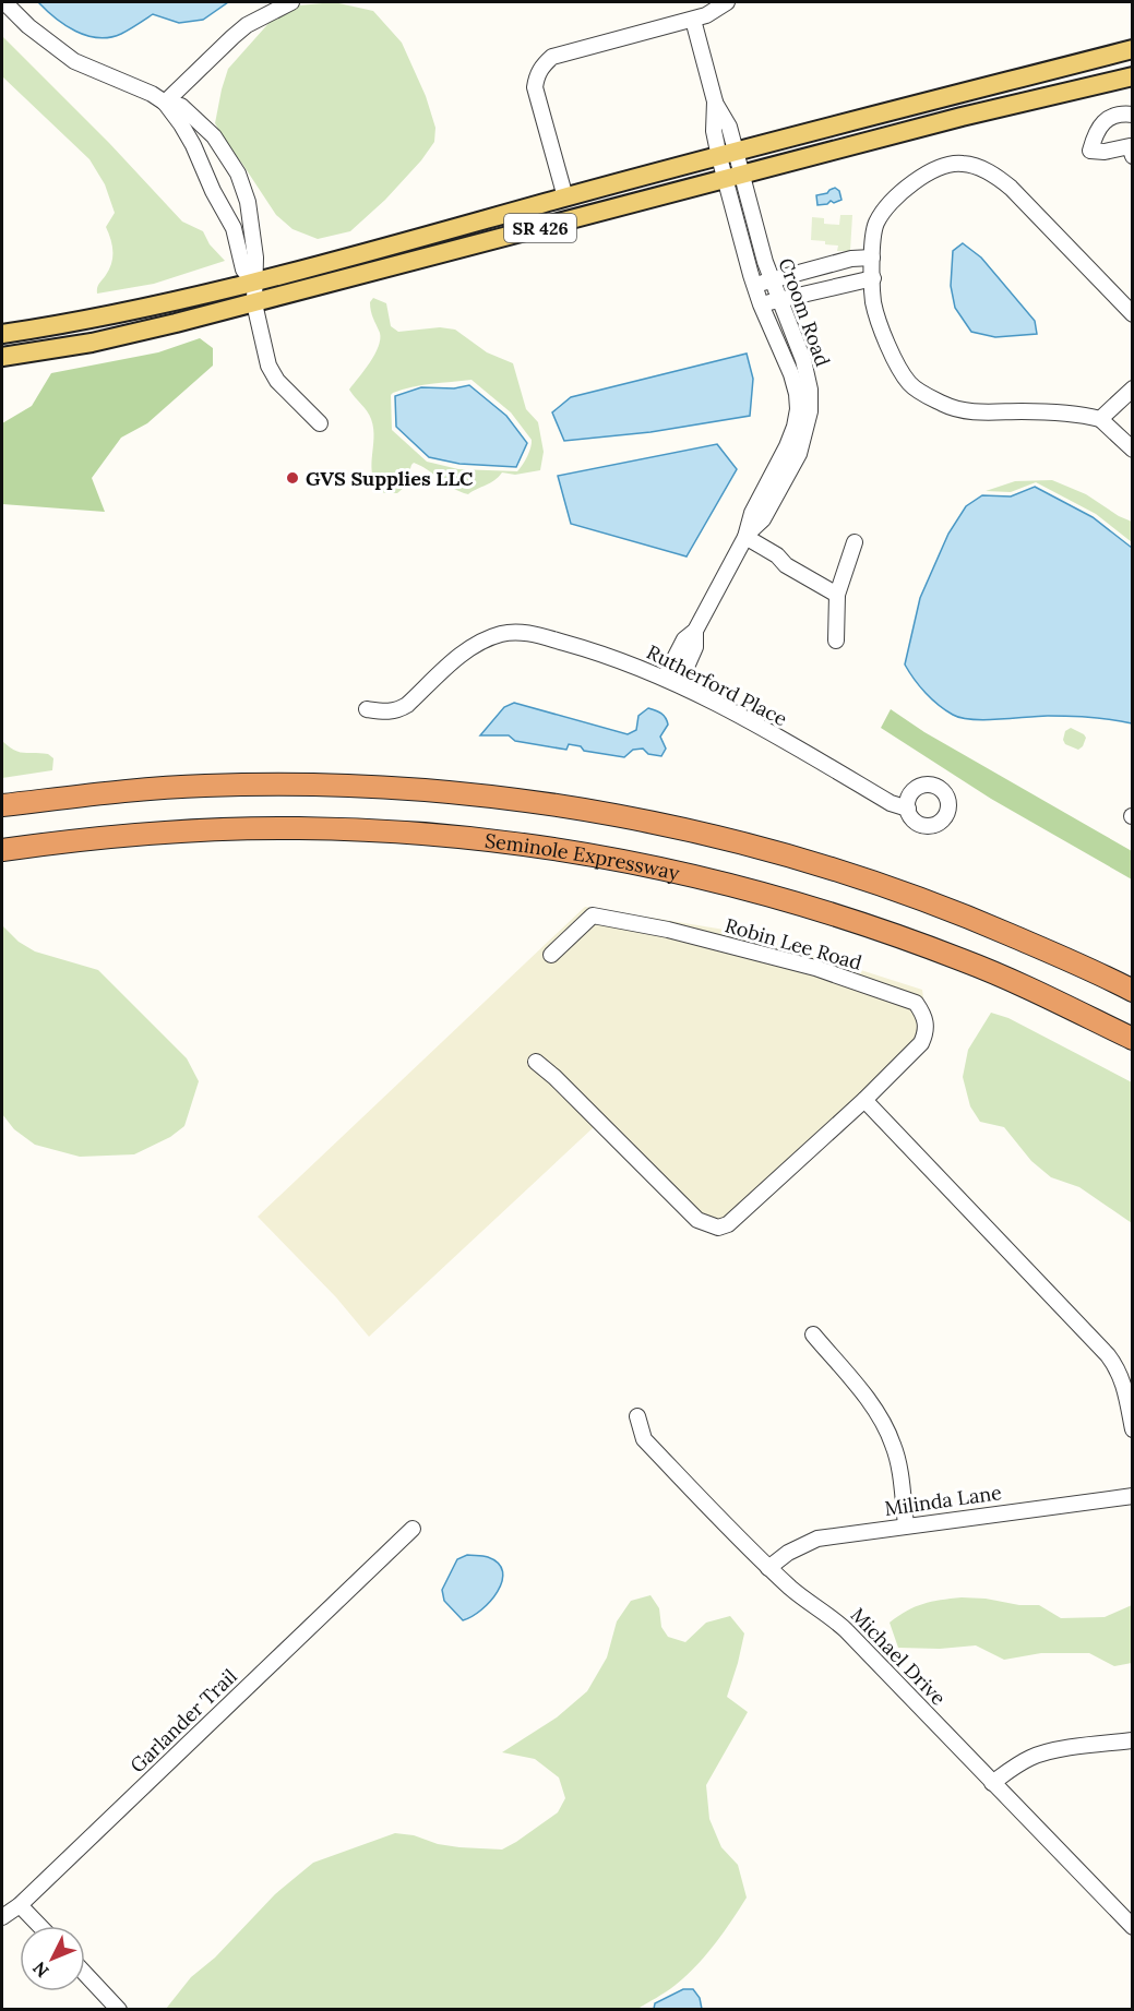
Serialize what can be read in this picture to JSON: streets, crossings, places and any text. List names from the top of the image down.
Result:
{
  "streets": {
    "highway": ["Seminole Expressway"],
    "main road": ["SR 426"],
    "street": [
      "Croom Road",
      "Rutherford Place",
      "Robin Lee Road",
      "Milinda Lane",
      "Michael Drive",
      "Garlander Trail"
    ]
  },
  "crossings": [
    ["SR 426", "Croom Road"],
    ["Milinda Lane", "Michael Drive"]
  ],
  "places": ["GVS Supplies LLC"],
  "north": "bottom left"
}
